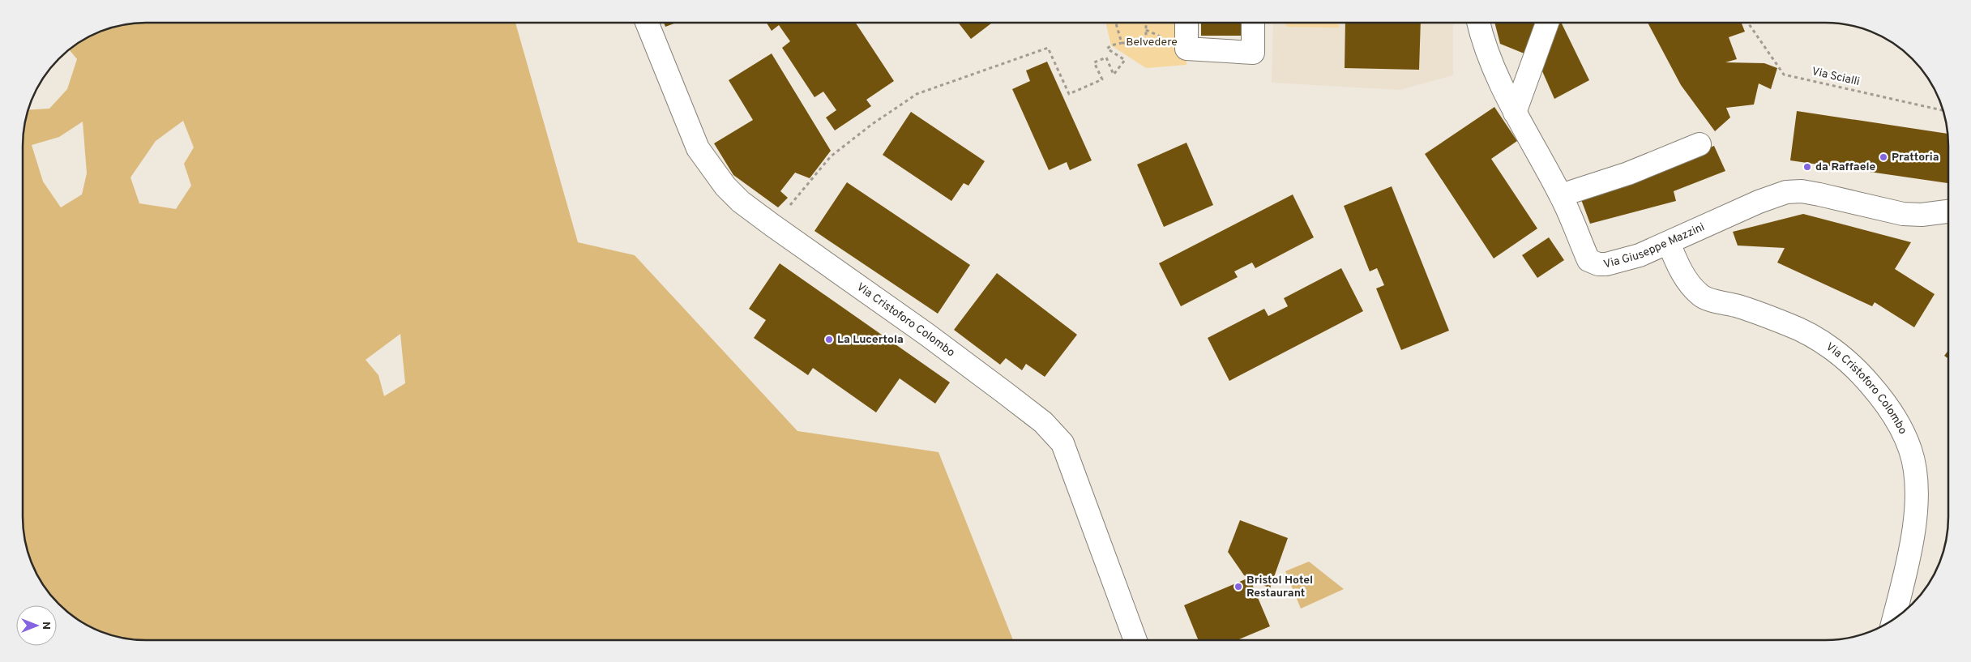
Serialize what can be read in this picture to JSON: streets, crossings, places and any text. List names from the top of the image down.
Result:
{
  "streets": {
    "street": ["Via Giuseppe Mazzini", "Via Cristoforo Colombo"],
    "path": ["Via Scialli"]
  },
  "crossings": [
    ["Via Giuseppe Mazzini", "Via Cristoforo Colombo"]
  ],
  "parks": ["Belvedere"],
  "places": [
    "Prattoria",
    "da Raffaele",
    "La Lucertola",
    "Bristol Hotel Restaurant"
  ],
  "north": "right"
}
